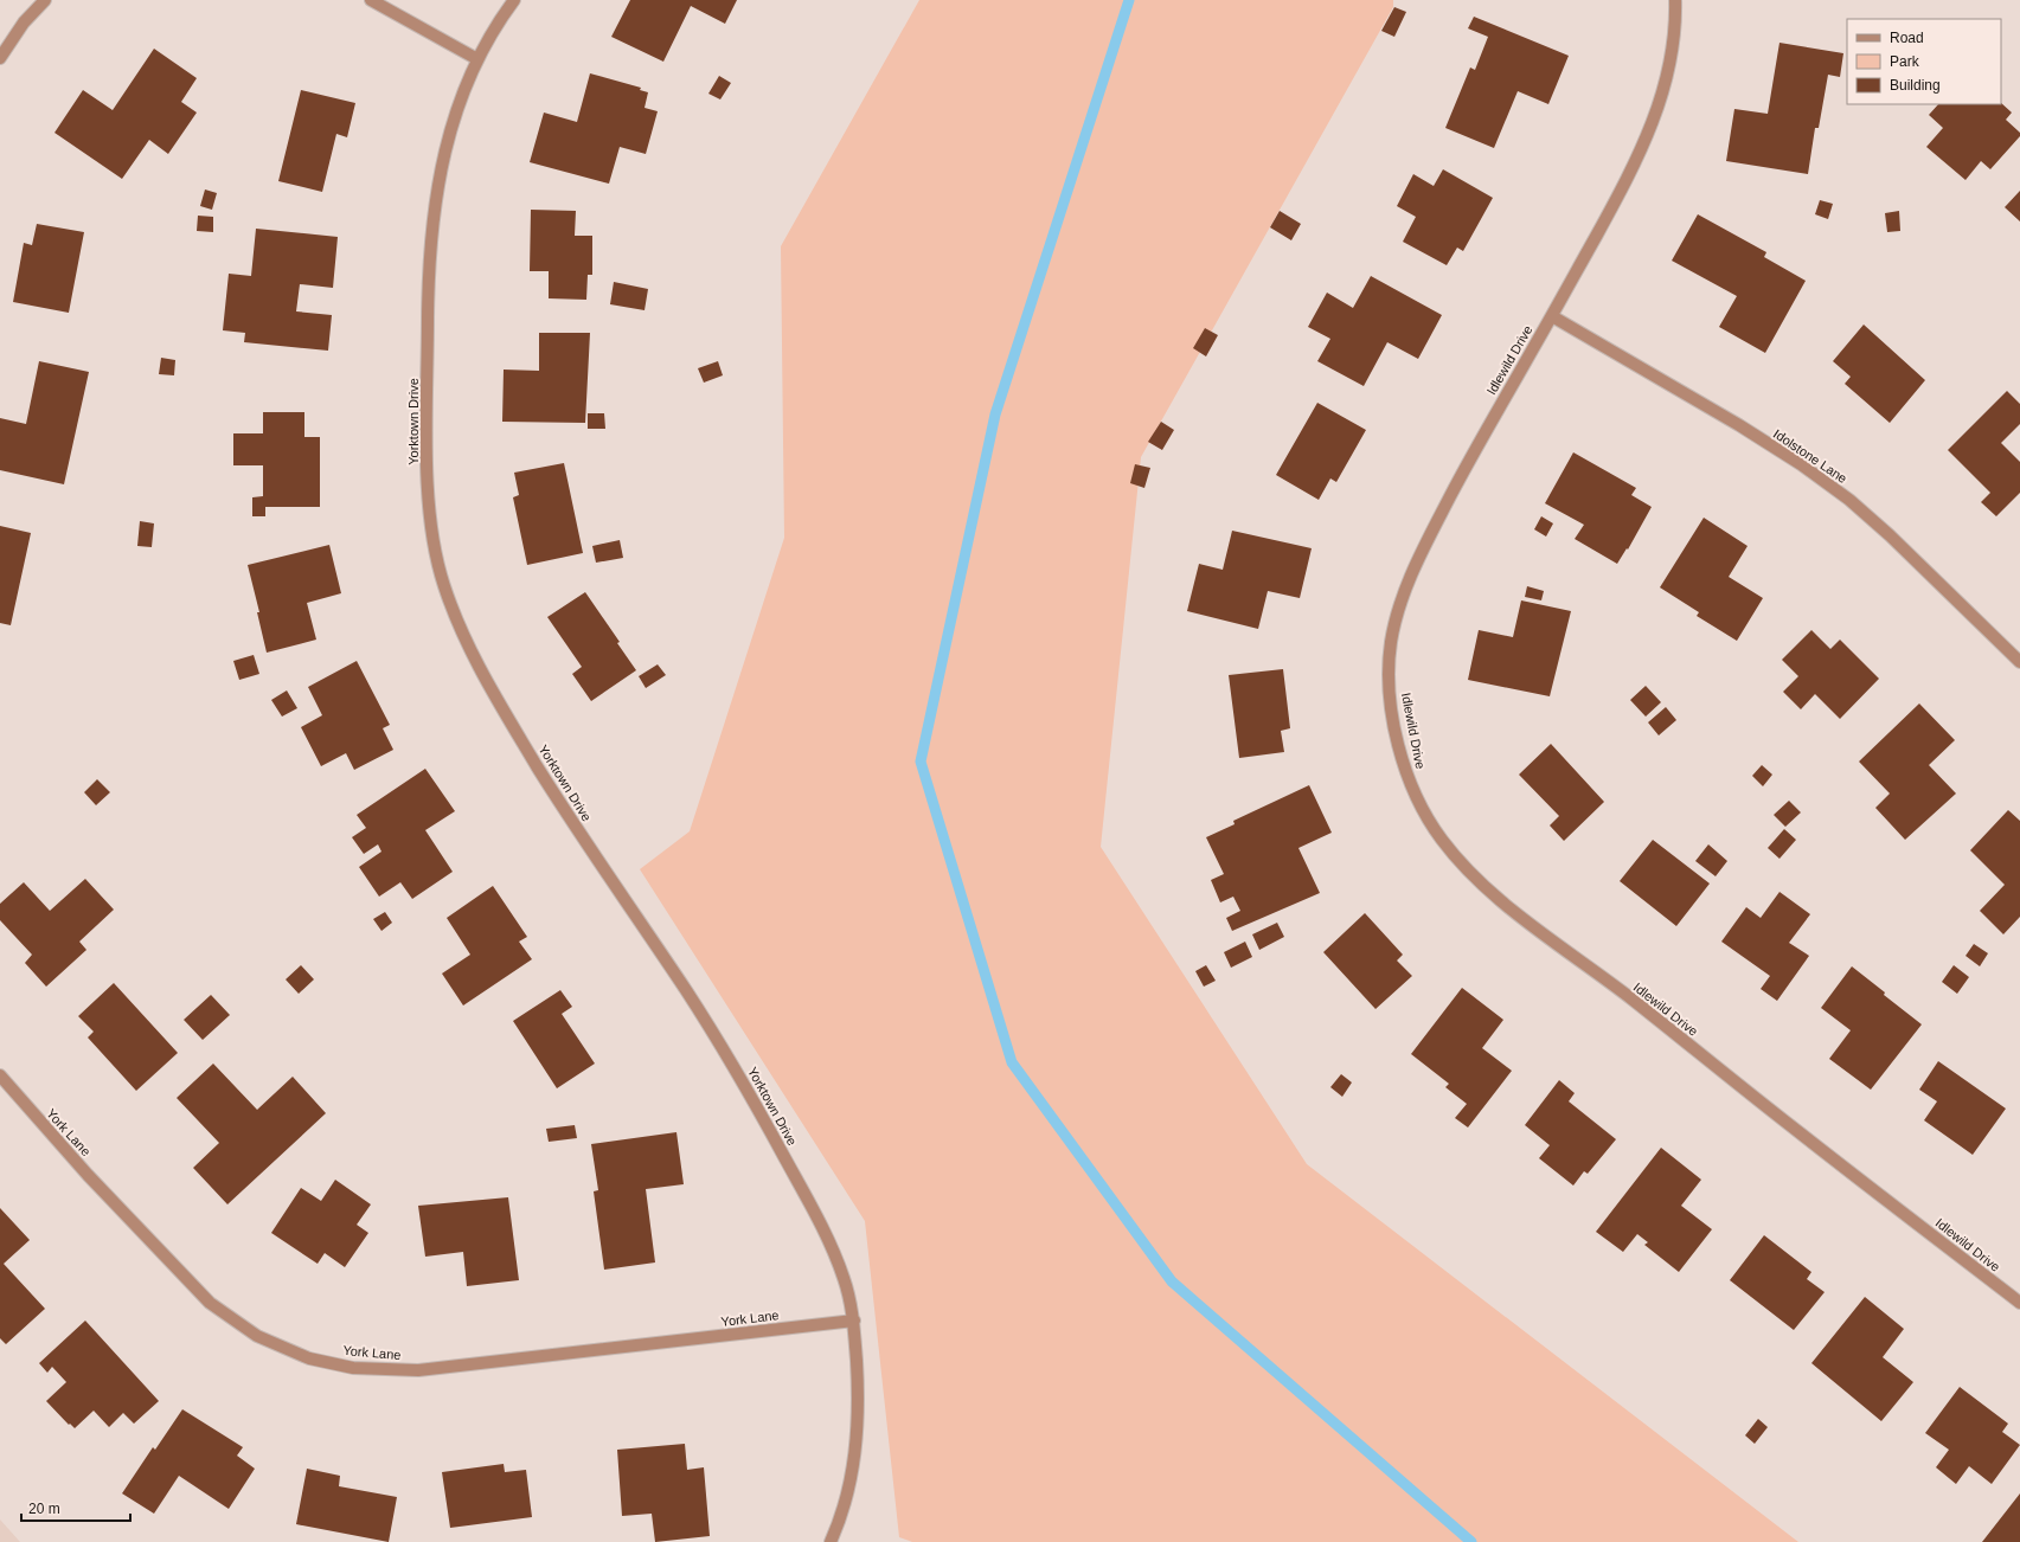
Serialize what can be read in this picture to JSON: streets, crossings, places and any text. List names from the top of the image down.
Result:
{
  "streets": {
    "street": [
      "Idlewild Drive",
      "Yorktown Drive",
      "Idolstone Lane",
      "York Lane"
    ]
  },
  "crossings": [
    ["Idlewild Drive", "Idolstone Lane"],
    ["Yorktown Drive", "York Lane"]
  ],
  "legend": ["Road", "Park", "Building"],
  "scale_bar": "20 m"
}
